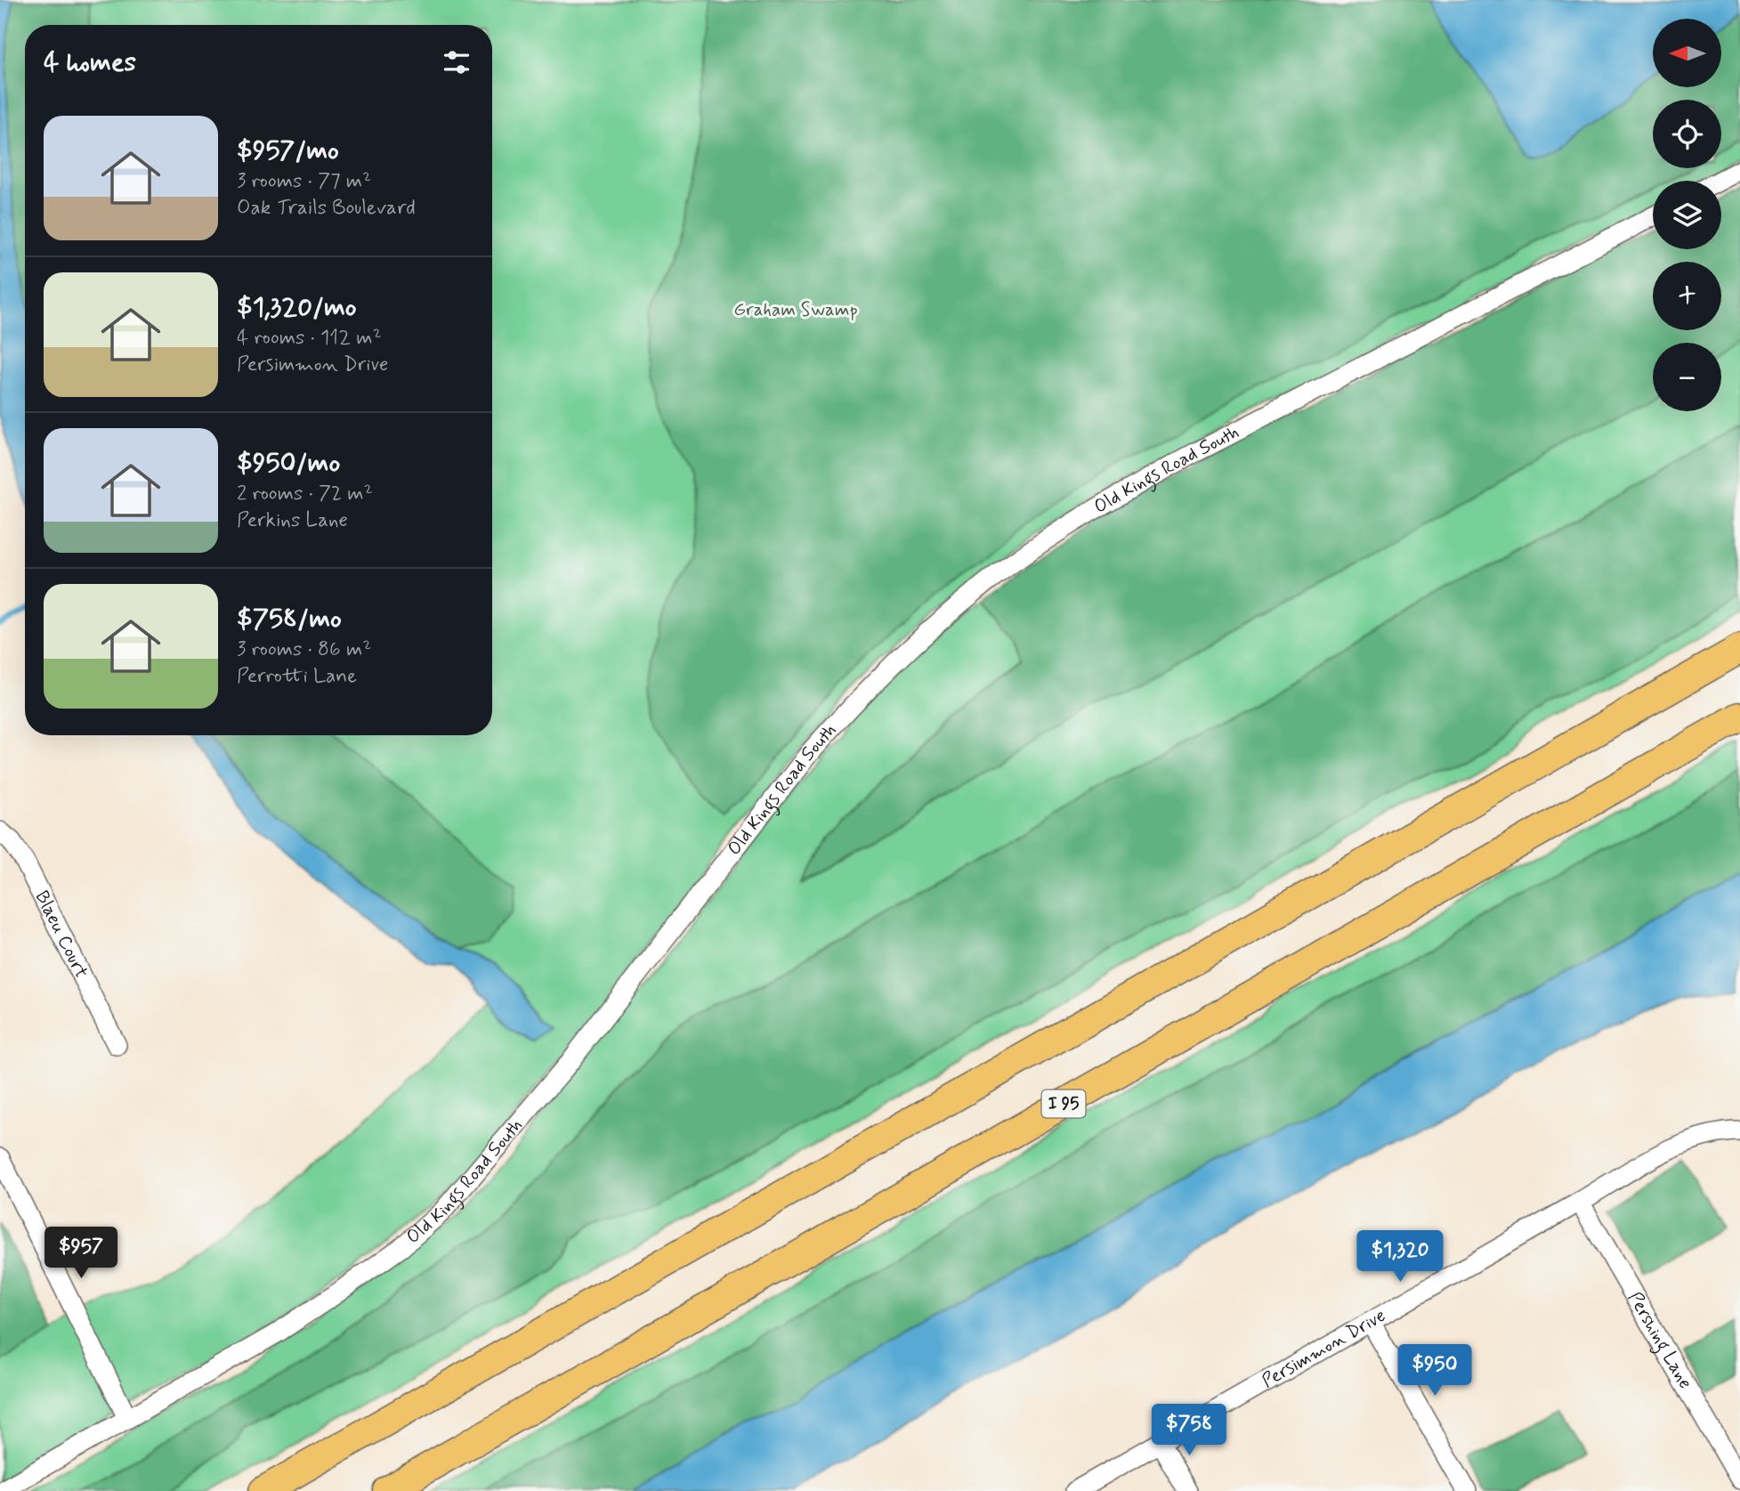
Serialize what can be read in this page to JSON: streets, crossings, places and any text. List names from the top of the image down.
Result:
{
  "streets": {
    "highway": ["I 95"],
    "street": [
      "Old Kings Road South",
      "Blaeu Court",
      "Pershing Lane",
      "Persimmon Drive"
    ]
  },
  "crossings": [
    ["Pershing Lane", "Persimmon Drive"]
  ],
  "parks": ["Graham Swamp"],
  "north": "left",
  "page": {
    "map_buttons": ["+", "−"],
    "heading": "4 homes",
    "list": [
      {
        "name": "$957/mo",
        "note": "3 rooms · 77 m² · Oak Trails Boulevard"
      },
      {
        "name": "$1,320/mo",
        "note": "4 rooms · 112 m² · Persimmon Drive"
      },
      {
        "name": "$950/mo",
        "note": "2 rooms · 72 m² · Perkins Lane"
      },
      {
        "name": "$758/mo",
        "note": "3 rooms · 86 m² · Perrotti Lane"
      }
    ],
    "price": [
      "$957",
      "$1,320",
      "$950",
      "$758"
    ]
  }
}
